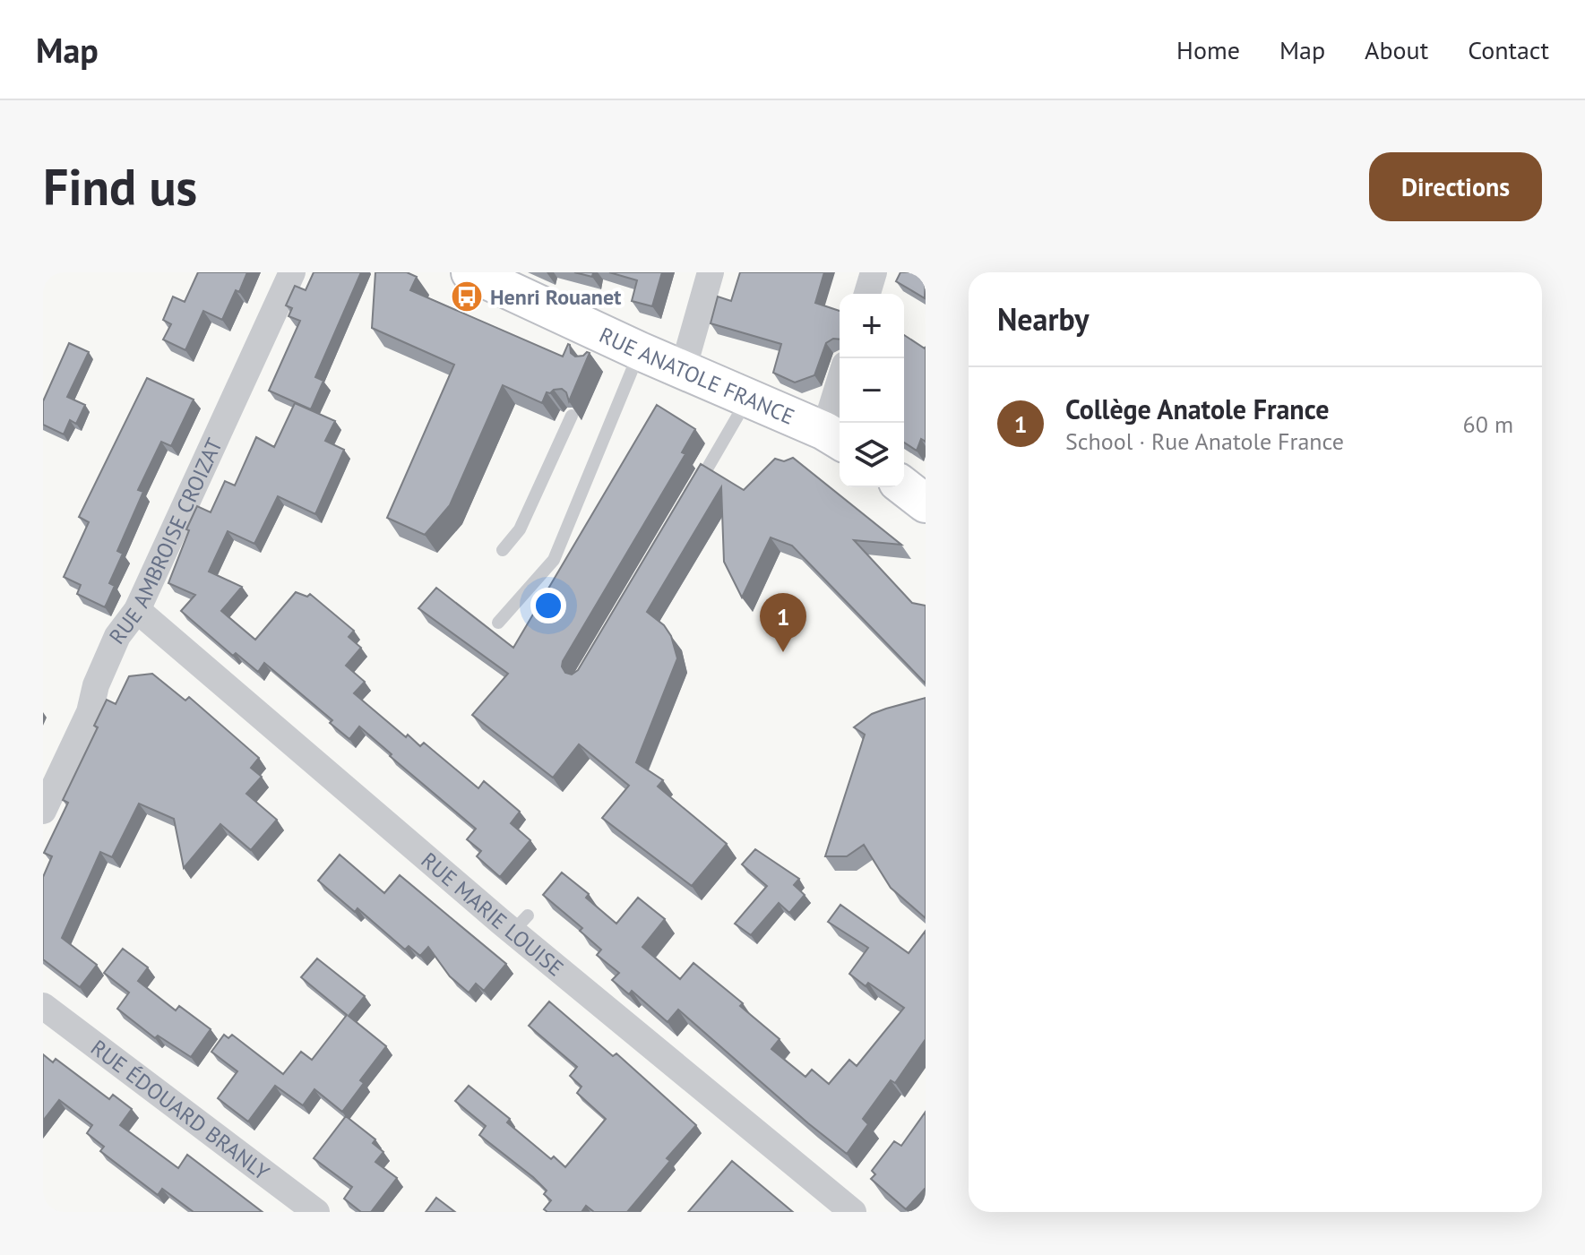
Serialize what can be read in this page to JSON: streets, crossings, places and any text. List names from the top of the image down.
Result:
{
  "streets": {
    "main road": ["RUE ANATOLE FRANCE"],
    "street": ["RUE AMBROISE CROIZAT", "RUE MARIE LOUISE", "RUE ÉDOUARD BRANLY"]
  },
  "crossings": [
    ["RUE AMBROISE CROIZAT", "RUE MARIE LOUISE"]
  ],
  "places": {
    "bus stop": ["Henri Rouanet"]
  },
  "page": {
    "header": "Map",
    "nav": [
      "Home",
      "Map",
      "About",
      "Contact"
    ],
    "buttons": "Directions",
    "title": "Find us",
    "heading": "Nearby",
    "map_buttons": ["+", "−"],
    "list": [
      {
        "mark": "1",
        "name": "Collège Anatole France",
        "note": "School · Rue Anatole France",
        "value": "60 m"
      }
    ],
    "pins": "1"
  }
}
